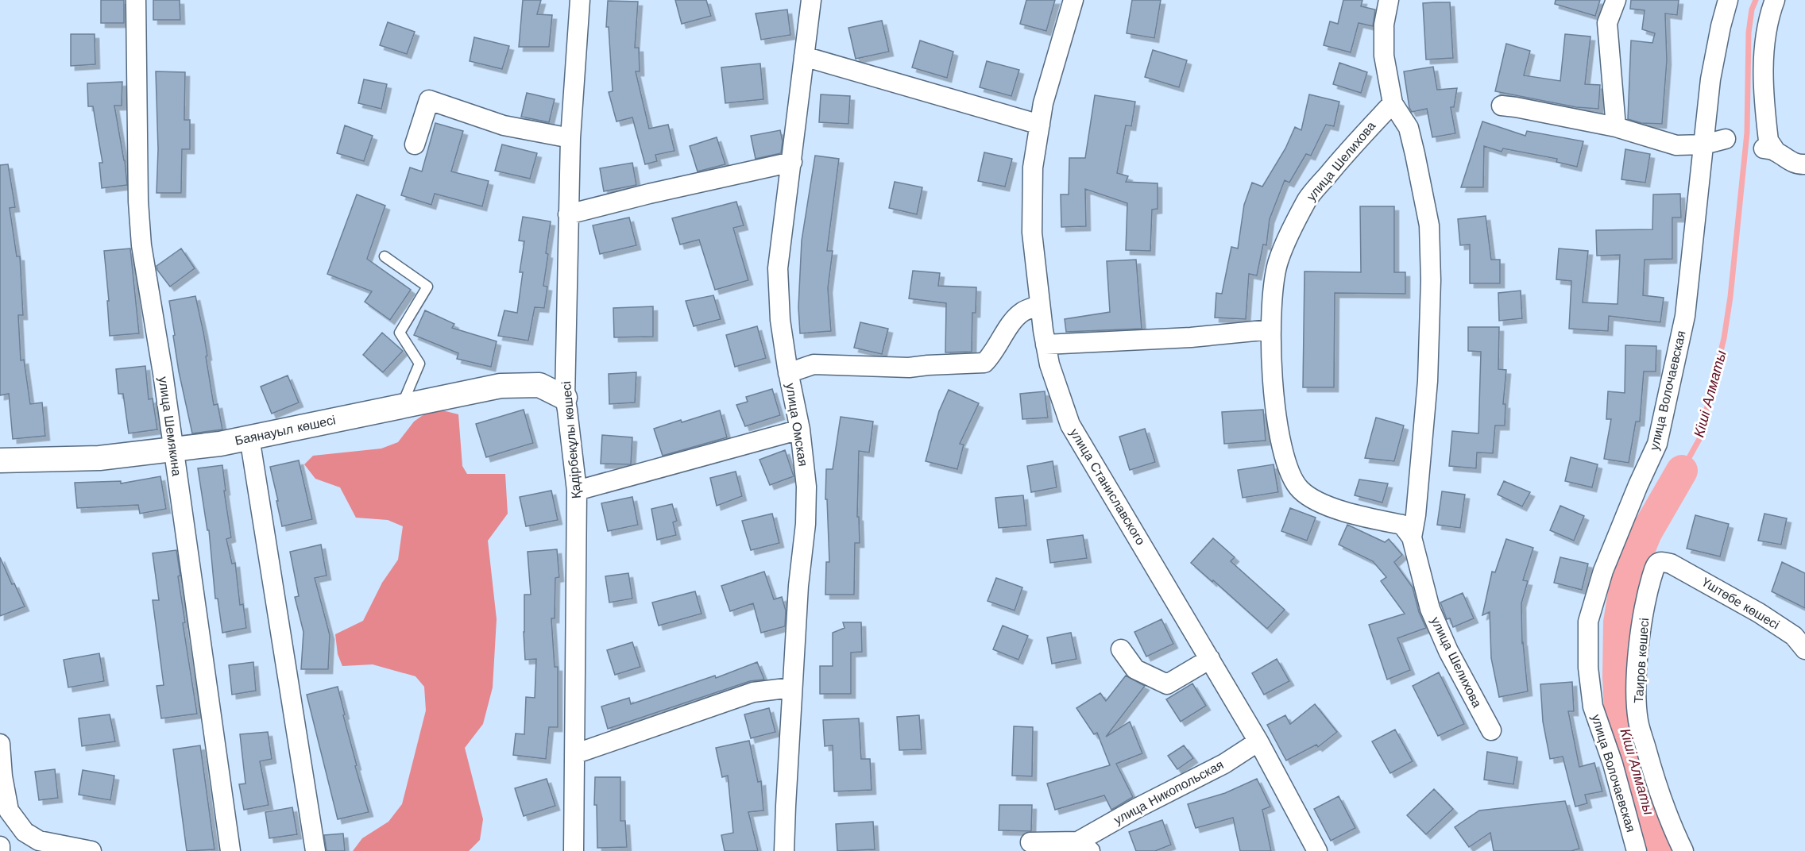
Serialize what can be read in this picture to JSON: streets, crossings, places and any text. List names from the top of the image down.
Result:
{
  "streets": {
    "street": [
      "улица Шелихова",
      "улица Волочаевская",
      "улица Омская",
      "улица Шемякина",
      "Баянауыл көшесі",
      "Қадірбекұлы көшесі",
      "улица Станиславского",
      "Үштөбе көшесі",
      "Таиров көшесі",
      "улица Никопольская"
    ]
  },
  "crossings": [
    ["улица Шемякина", "Баянауыл көшесі"],
    ["Баянауыл көшесі", "Қадірбекұлы көшесі"],
    ["улица Станиславского", "улица Никопольская"],
    ["Үштөбе көшесі", "Таиров көшесі"]
  ],
  "water": ["Кіші Алматы"]
}
